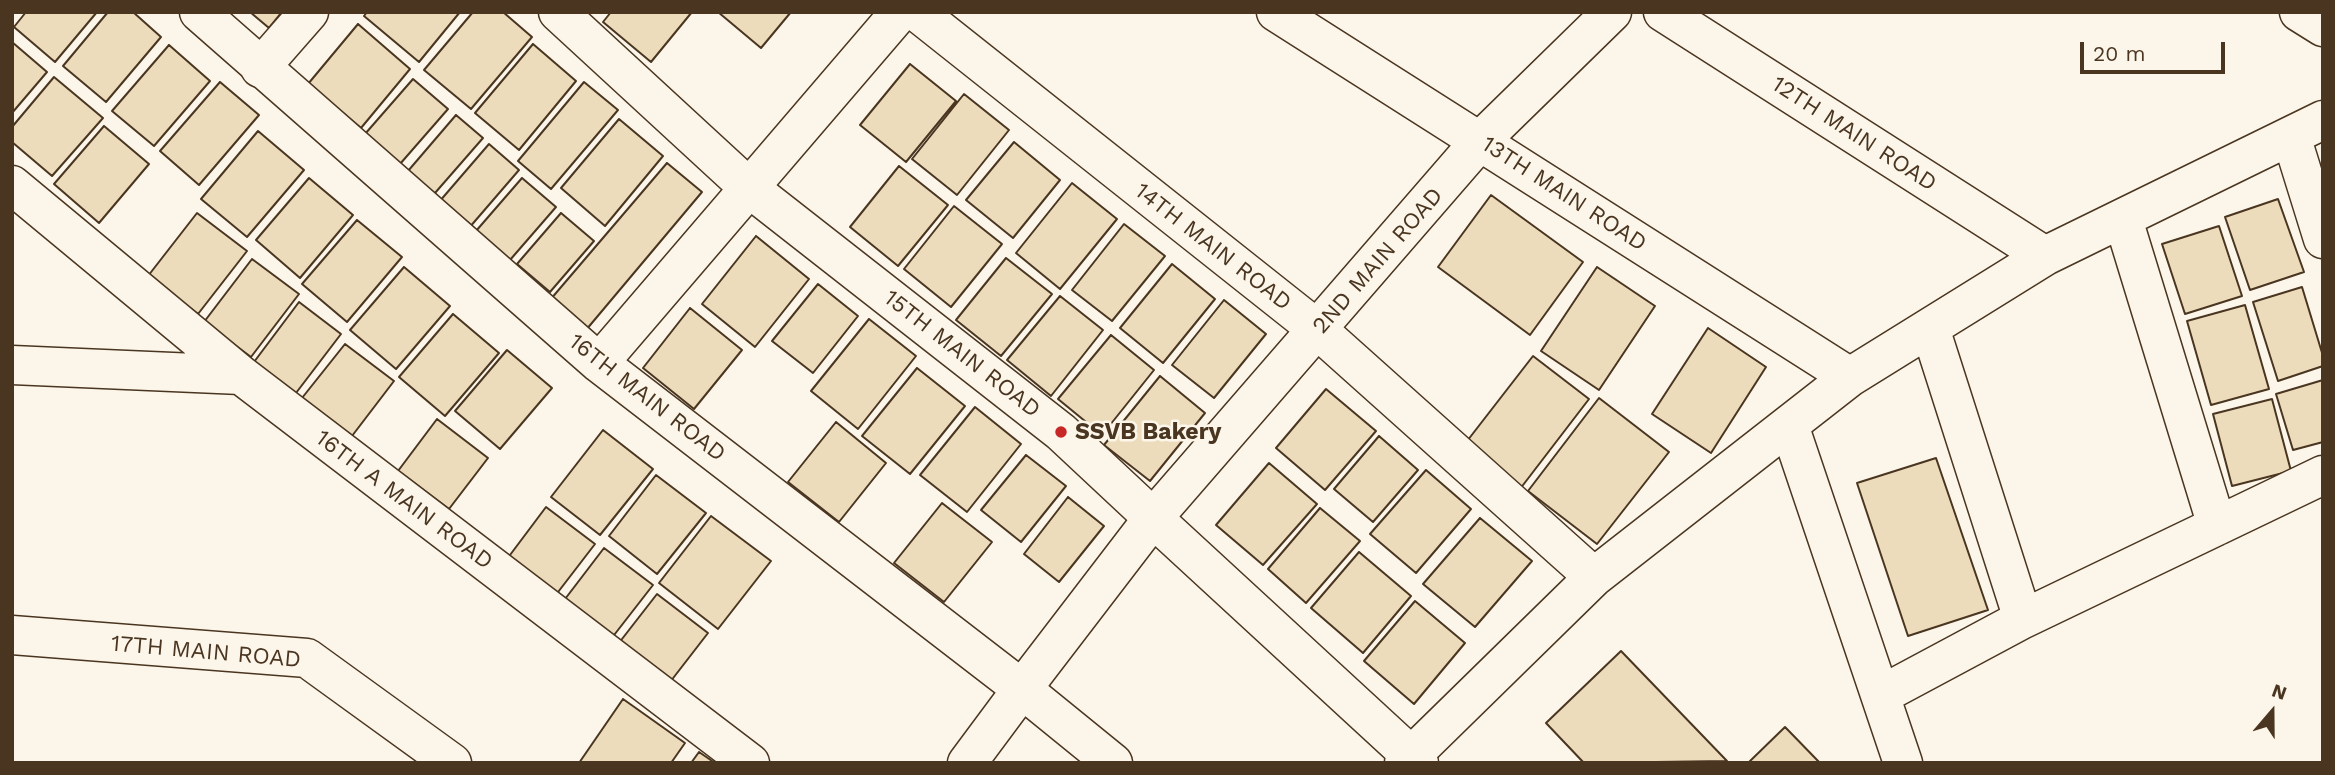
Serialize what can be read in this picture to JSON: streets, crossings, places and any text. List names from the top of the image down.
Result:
{
  "streets": {
    "street": [
      "12TH MAIN ROAD",
      "13TH MAIN ROAD",
      "14TH MAIN ROAD",
      "2ND MAIN ROAD",
      "15TH MAIN ROAD",
      "16TH MAIN ROAD",
      "16TH A MAIN ROAD",
      "17TH MAIN ROAD"
    ]
  },
  "crossings": [
    ["13TH MAIN ROAD", "2ND MAIN ROAD"],
    ["14TH MAIN ROAD", "2ND MAIN ROAD"],
    ["2ND MAIN ROAD", "15TH MAIN ROAD"],
    ["2ND MAIN ROAD", "16TH MAIN ROAD"]
  ],
  "places": ["SSVB Bakery"],
  "scale_bar": "20 m",
  "north": "top"
}
